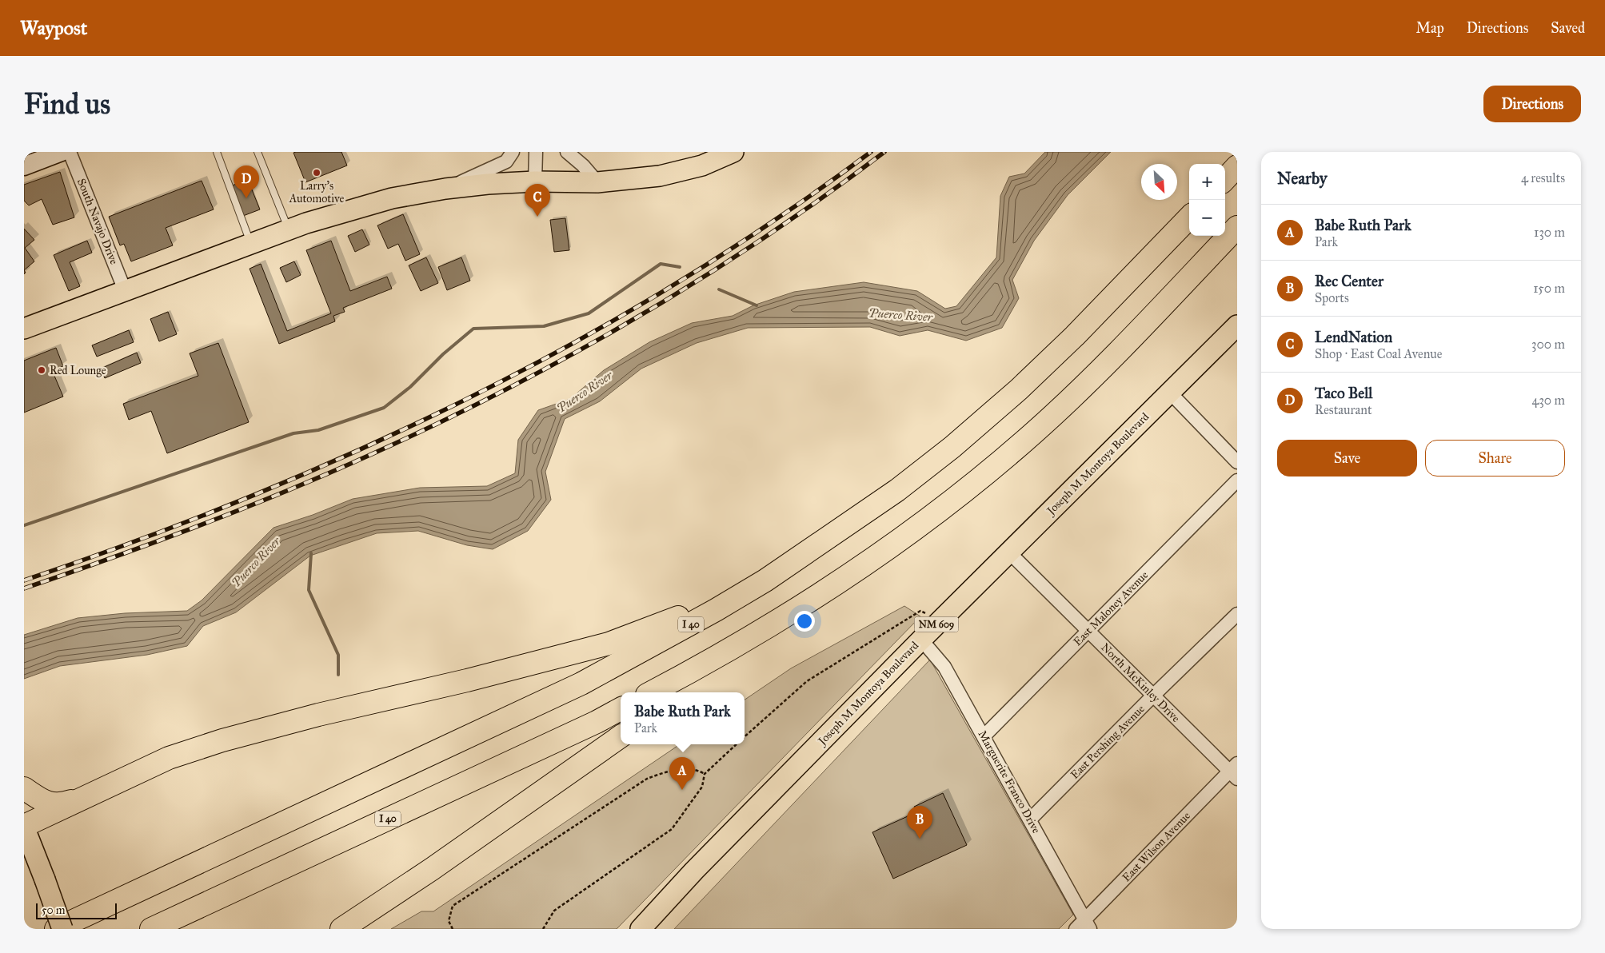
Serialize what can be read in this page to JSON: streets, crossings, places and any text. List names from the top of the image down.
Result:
{
  "streets": {
    "highway": ["I 40"],
    "main road": ["Joseph M Montoya Boulevard", "NM 609"],
    "street": [
      "South Navajo Drive",
      "East Maloney Avenue",
      "North McKinley Drive",
      "East Pershing Avenue",
      "Marguerite Franco Drive",
      "East Wilson Avenue"
    ]
  },
  "crossings": [
    ["Joseph M Montoya Boulevard", "North McKinley Drive"],
    ["Joseph M Montoya Boulevard", "Marguerite Franco Drive"],
    ["East Maloney Avenue", "North McKinley Drive"],
    ["East Maloney Avenue", "Marguerite Franco Drive"],
    ["North McKinley Drive", "East Pershing Avenue"],
    ["North McKinley Drive", "East Wilson Avenue"],
    ["East Pershing Avenue", "Marguerite Franco Drive"],
    ["Marguerite Franco Drive", "East Wilson Avenue"]
  ],
  "water": ["Puerco River"],
  "places": ["Larry's Automotive", "Red Lounge"],
  "scale_bar": "50 m",
  "north": "bottom right",
  "page": {
    "header": "Waypost",
    "nav": ["Map", "Directions", "Saved"],
    "buttons": [
      "Directions",
      ["Save", "Share"]
    ],
    "title": "Find us",
    "heading": ["Nearby", "4 results"],
    "map_buttons": ["+", "−"],
    "pins": [
      "D",
      "C",
      "A",
      "B"
    ],
    "list": [
      {
        "mark": "A",
        "name": "Babe Ruth Park",
        "note": "Park",
        "value": "130 m"
      },
      {
        "mark": "B",
        "name": "Rec Center",
        "note": "Sports",
        "value": "150 m"
      },
      {
        "mark": "C",
        "name": "LendNation",
        "note": "Shop · East Coal Avenue",
        "value": "300 m"
      },
      {
        "mark": "D",
        "name": "Taco Bell",
        "note": "Restaurant",
        "value": "430 m"
      }
    ],
    "popup": ["Babe Ruth Park", "Park"],
    "scale": "50 m"
  }
}
